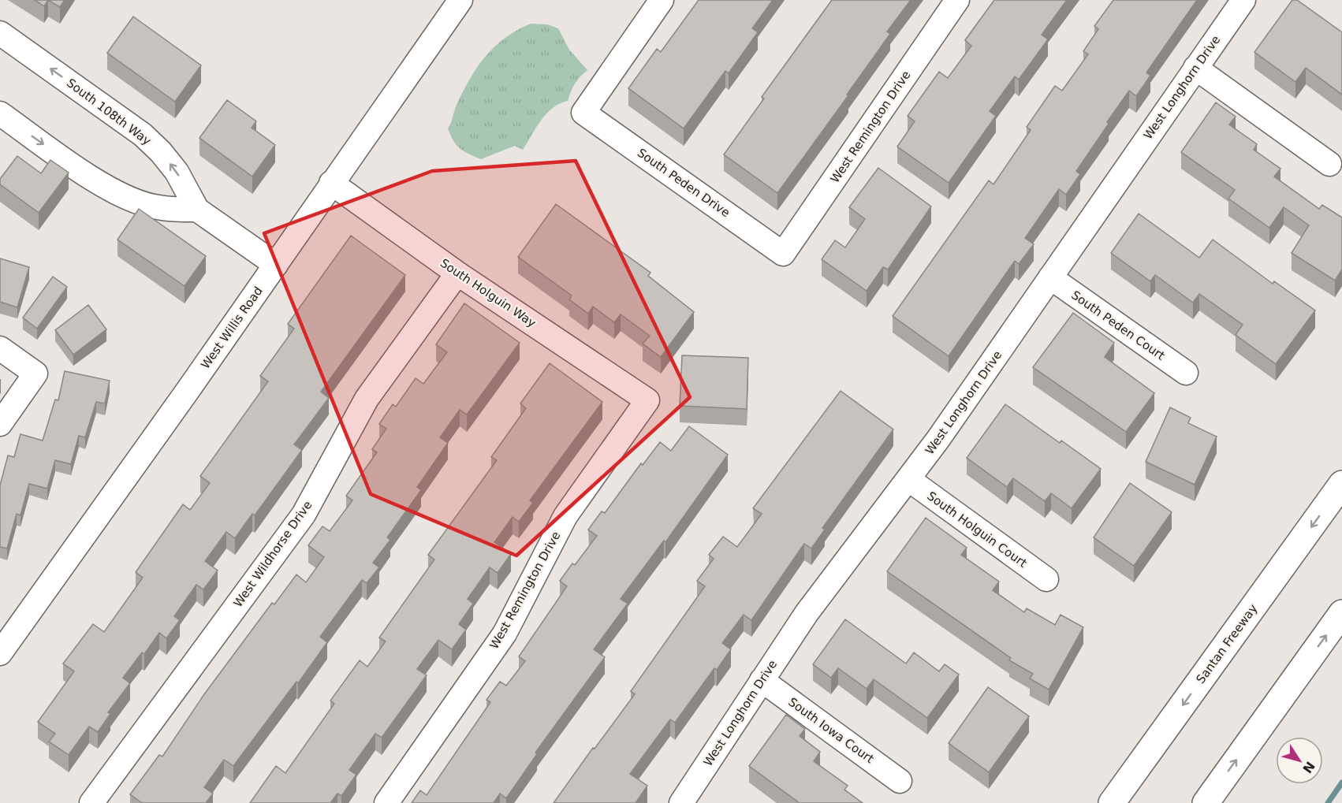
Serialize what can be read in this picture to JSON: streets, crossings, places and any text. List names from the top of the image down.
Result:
{
  "streets": {
    "highway": ["Santan Freeway"],
    "street": [
      "West Longhorn Drive",
      "South 108th Way",
      "West Remington Drive",
      "South Peden Drive",
      "South Holguin Way",
      "South Peden Court",
      "West Willis Road",
      "South Holguin Court",
      "West Wildhorse Drive",
      "South Iowa Court"
    ]
  },
  "crossings": [
    ["West Longhorn Drive", "South Peden Court"],
    ["West Longhorn Drive", "South Holguin Court"],
    ["West Longhorn Drive", "South Iowa Court"],
    ["South 108th Way", "West Willis Road"],
    ["West Remington Drive", "South Peden Drive"],
    ["West Remington Drive", "South Holguin Way"],
    ["South Holguin Way", "West Willis Road"],
    ["South Holguin Way", "West Wildhorse Drive"]
  ],
  "north": "bottom right"
}
